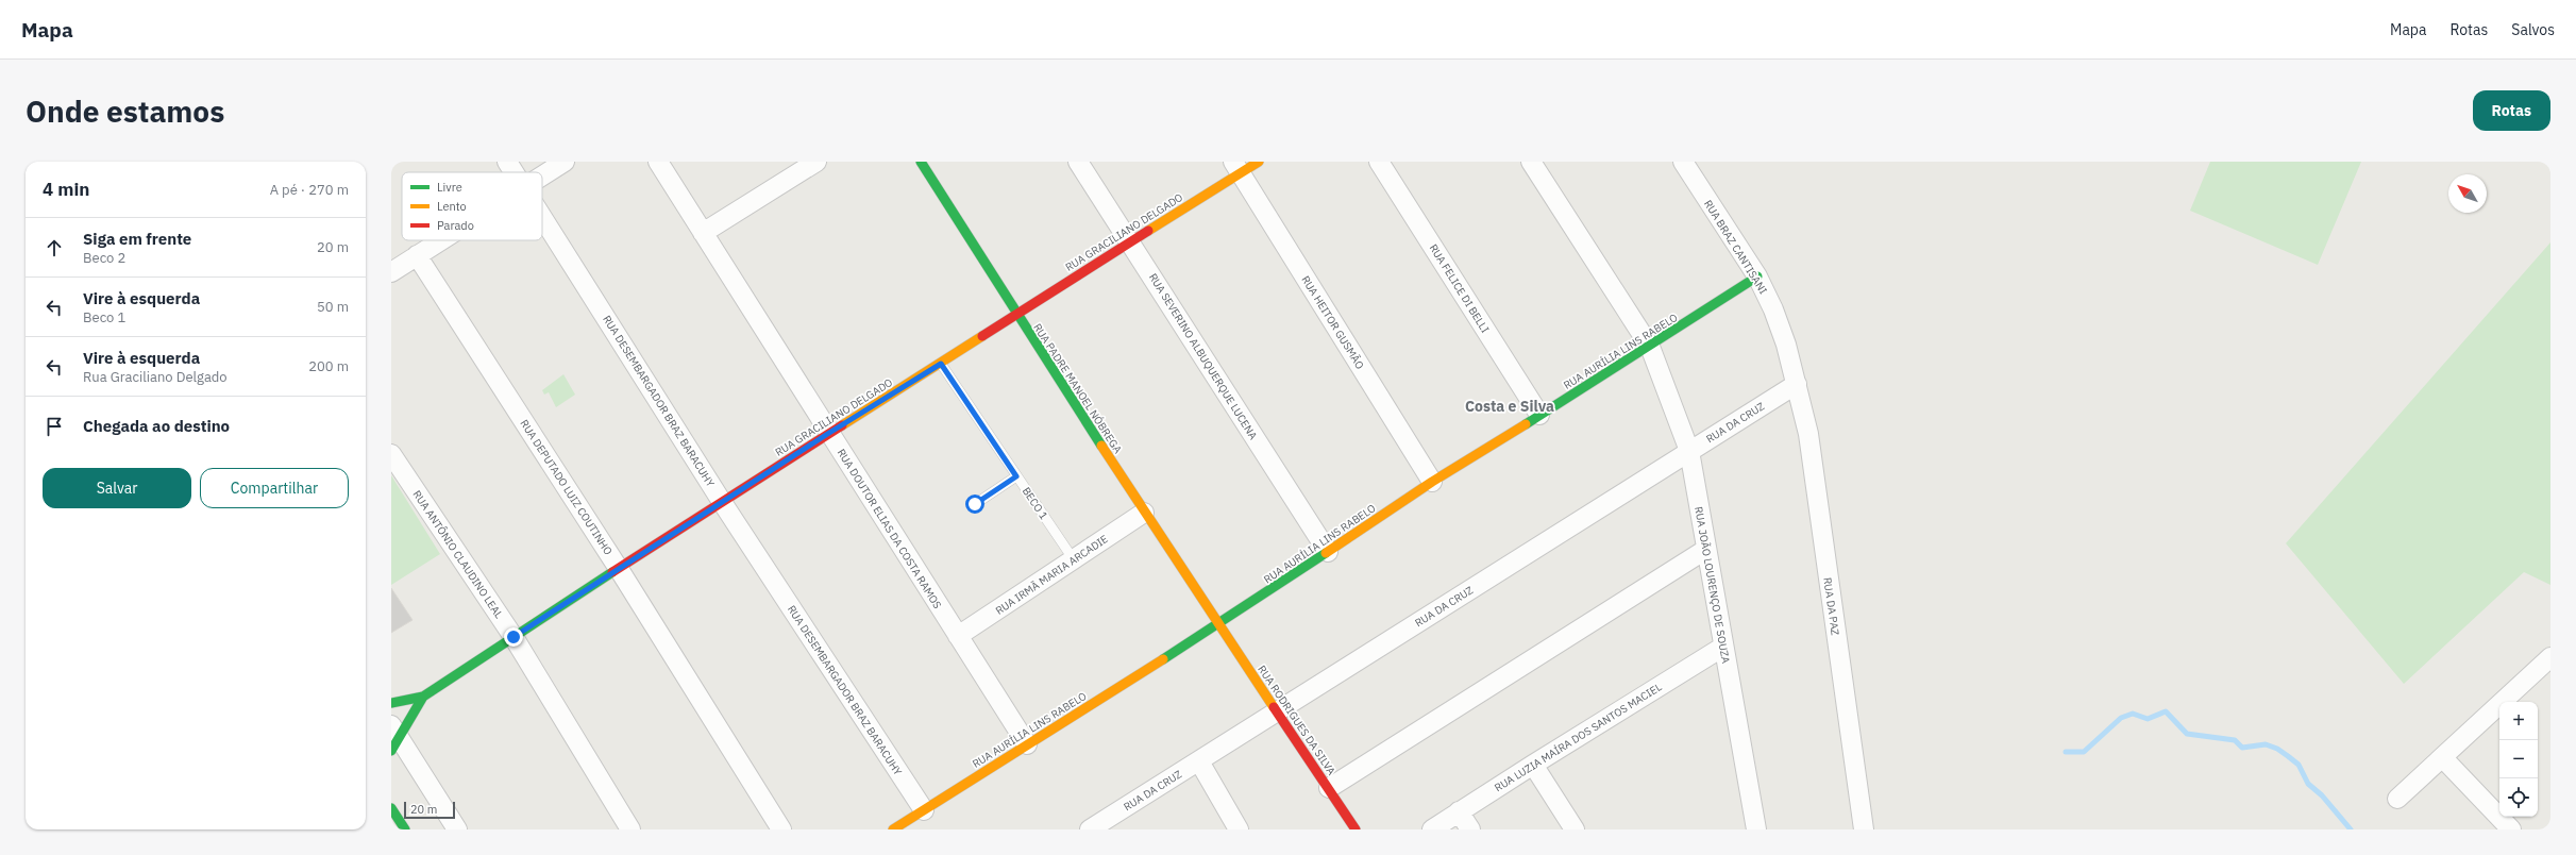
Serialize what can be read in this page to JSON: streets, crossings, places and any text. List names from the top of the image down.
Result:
{
  "streets": {
    "main road": [
      "RUA GRACILIANO DELGADO",
      "RUA AURÍLIA LINS RABELO",
      "RUA PADRE MANOEL NÓBREGA",
      "RUA RODRIGUES DA SILVA"
    ],
    "street": [
      "RUA BRAZ CANTISANI",
      "RUA FELICE DI BELLI",
      "RUA HEITOR GUSMÃO",
      "RUA SEVERINO ALBUQUERQUE LUCENA",
      "RUA DESEMBARGADOR BRAZ BARACUHY",
      "RUA DA CRUZ",
      "RUA DEPUTADO LUIZ COUTINHO",
      "RUA DOUTOR ELIAS DA COSTA RAMOS",
      "RUA ANTÔNIO CLAUDINO LEAL",
      "RUA IRMÃ MARIA ARCADIE",
      "RUA JOÃO LOURENÇO DE SOUZA",
      "RUA DA PAZ",
      "RUA LUZIA MAÍRA DOS SANTOS MACIEL"
    ],
    "lane": ["BECO 1"]
  },
  "crossings": [
    ["RUA GRACILIANO DELGADO", "RUA HEITOR GUSMÃO"],
    ["RUA GRACILIANO DELGADO", "RUA SEVERINO ALBUQUERQUE LUCENA"],
    ["RUA GRACILIANO DELGADO", "RUA PADRE MANOEL NÓBREGA"],
    ["RUA GRACILIANO DELGADO", "RUA DESEMBARGADOR BRAZ BARACUHY"],
    ["RUA GRACILIANO DELGADO", "RUA DEPUTADO LUIZ COUTINHO"],
    ["RUA GRACILIANO DELGADO", "BECO 1"],
    ["RUA GRACILIANO DELGADO", "RUA DOUTOR ELIAS DA COSTA RAMOS"],
    ["RUA GRACILIANO DELGADO", "RUA ANTÔNIO CLAUDINO LEAL"],
    ["RUA BRAZ CANTISANI", "RUA AURÍLIA LINS RABELO"],
    ["RUA BRAZ CANTISANI", "RUA DA CRUZ"],
    ["RUA BRAZ CANTISANI", "RUA DA PAZ"],
    ["RUA FELICE DI BELLI", "RUA AURÍLIA LINS RABELO"],
    ["RUA HEITOR GUSMÃO", "RUA AURÍLIA LINS RABELO"],
    ["RUA AURÍLIA LINS RABELO", "RUA SEVERINO ALBUQUERQUE LUCENA"],
    ["RUA AURÍLIA LINS RABELO", "RUA PADRE MANOEL NÓBREGA"],
    ["RUA AURÍLIA LINS RABELO", "RUA DESEMBARGADOR BRAZ BARACUHY"],
    ["RUA AURÍLIA LINS RABELO", "RUA DOUTOR ELIAS DA COSTA RAMOS"],
    ["RUA AURÍLIA LINS RABELO", "RUA JOÃO LOURENÇO DE SOUZA"],
    ["RUA AURÍLIA LINS RABELO", "RUA RODRIGUES DA SILVA"],
    ["RUA PADRE MANOEL NÓBREGA", "RUA IRMÃ MARIA ARCADIE"],
    ["RUA PADRE MANOEL NÓBREGA", "RUA RODRIGUES DA SILVA"],
    ["RUA DA CRUZ", "RUA JOÃO LOURENÇO DE SOUZA"],
    ["RUA DA CRUZ", "RUA DA PAZ"],
    ["RUA DA CRUZ", "RUA RODRIGUES DA SILVA"],
    ["BECO 1", "RUA IRMÃ MARIA ARCADIE"],
    ["RUA DOUTOR ELIAS DA COSTA RAMOS", "RUA IRMÃ MARIA ARCADIE"],
    ["RUA JOÃO LOURENÇO DE SOUZA", "RUA LUZIA MAÍRA DOS SANTOS MACIEL"]
  ],
  "districts": ["Costa e Silva"],
  "legend": ["Livre", "Lento", "Parado"],
  "scale_bar": "20 m",
  "north": "top left",
  "page": {
    "header": "Mapa",
    "nav": ["Mapa", "Rotas", "Salvos"],
    "buttons": [
      "Rotas",
      ["Salvar", "Compartilhar"]
    ],
    "title": "Onde estamos",
    "heading": ["4 min", "A pé · 270 m"],
    "list": [
      ["Siga em frente", "Beco 2", "20 m"],
      ["Vire à esquerda", "Beco 1", "50 m"],
      ["Vire à esquerda", "Rua Graciliano Delgado", "200 m"],
      "Chegada ao destino"
    ],
    "map_buttons": ["+", "−"],
    "scale": "20 m"
  }
}
